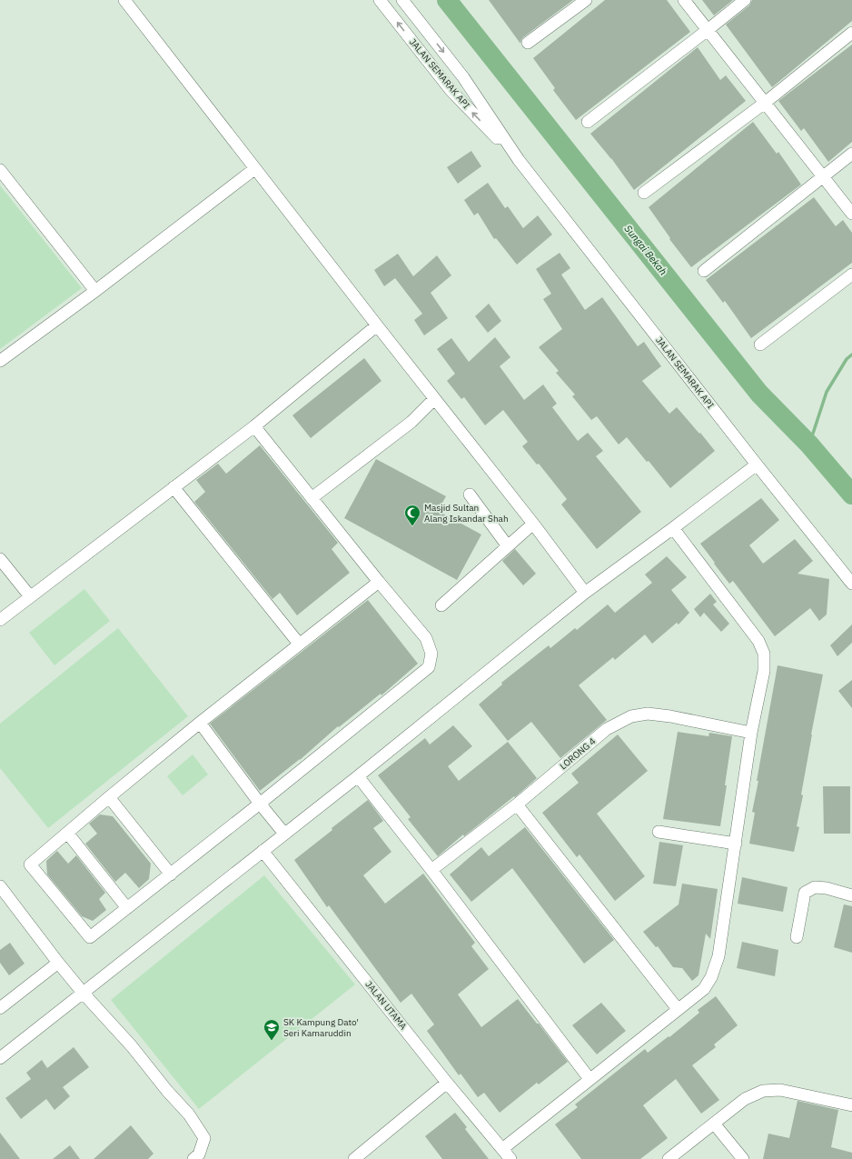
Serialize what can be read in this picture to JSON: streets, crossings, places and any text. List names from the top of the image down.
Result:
{
  "streets": {
    "street": ["JALAN SEMARAK API", "LORONG 4", "JALAN UTAMA"]
  },
  "water": ["Sungai Bekah"],
  "places": {
    "mosque": ["Masjid Sultan Alang Iskandar Shah"],
    "school or university": ["SK Kampung Dato' Seri Kamaruddin"]
  }
}
